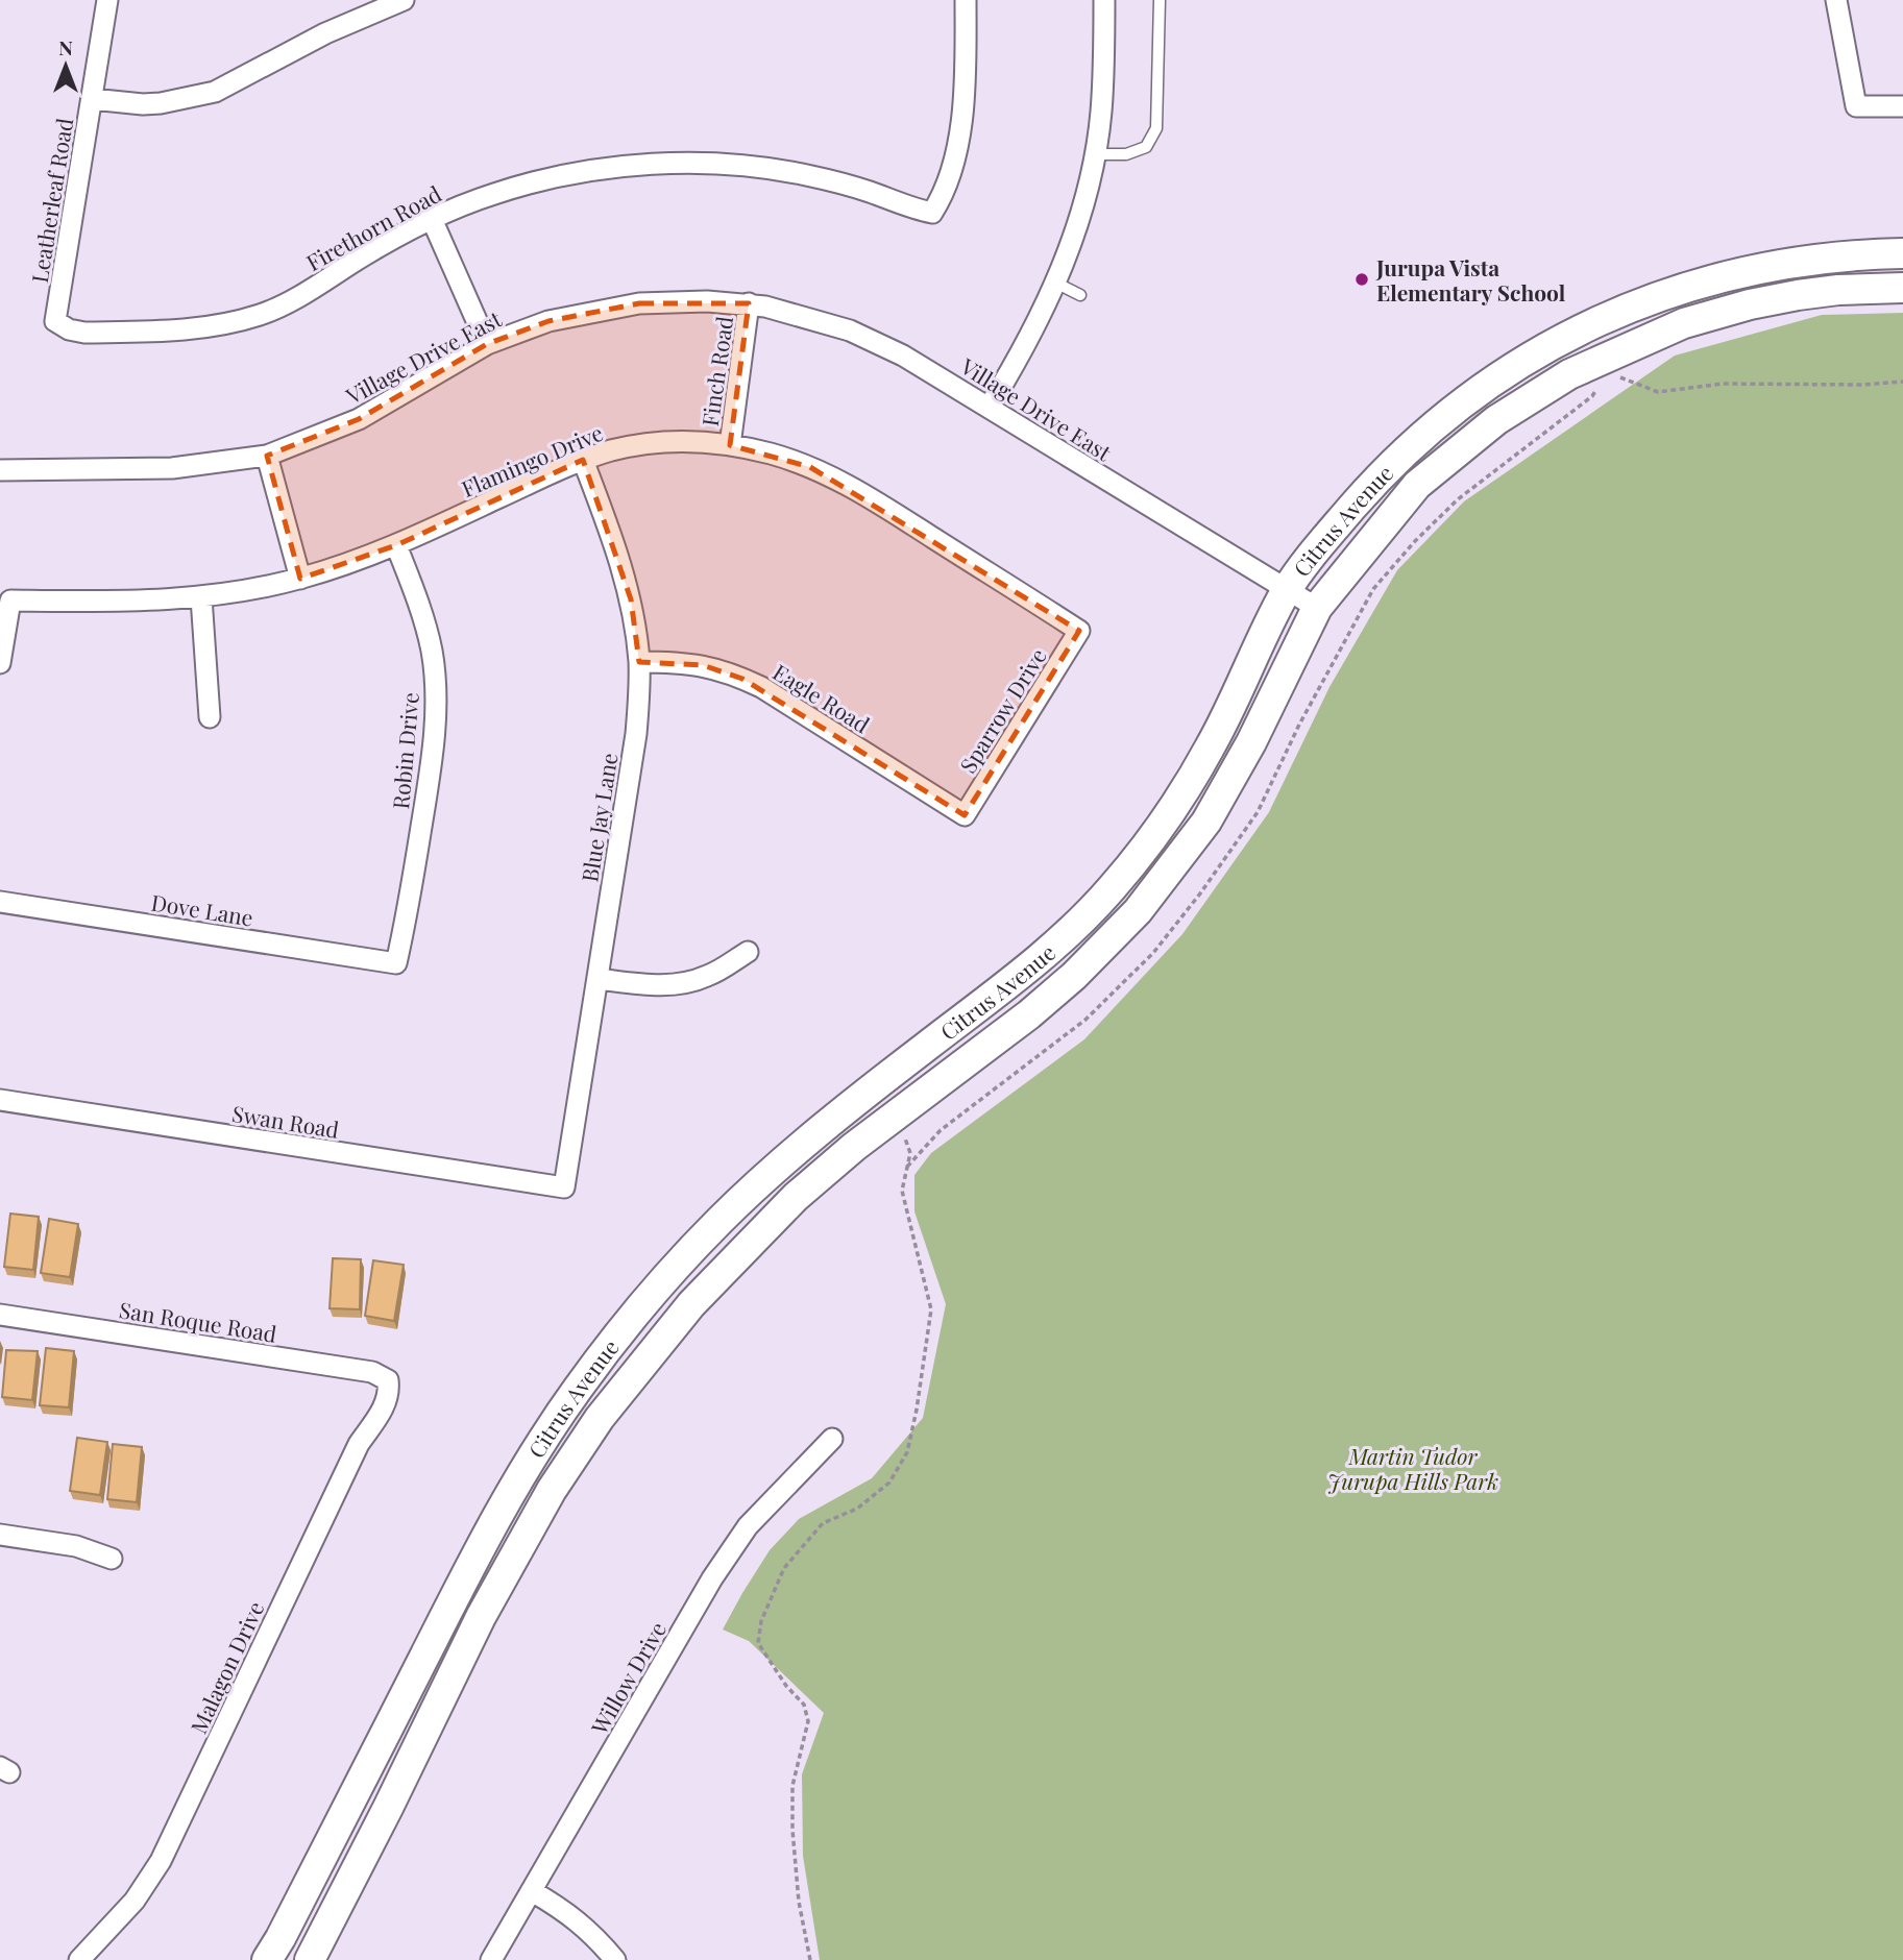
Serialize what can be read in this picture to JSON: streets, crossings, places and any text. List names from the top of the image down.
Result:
{
  "streets": {
    "street": [
      "Leatherleaf Road",
      "Firethorn Road",
      "Village Drive East",
      "Finch Road",
      "Flamingo Drive",
      "Citrus Avenue",
      "Eagle Road",
      "Sparrow Drive",
      "Robin Drive",
      "Blue Jay Lane",
      "Dove Lane",
      "Swan Road",
      "San Roque Road",
      "Malagon Drive",
      "Willow Drive"
    ]
  },
  "crossings": [
    ["Leatherleaf Road", "Firethorn Road"],
    ["Village Drive East", "Finch Road"],
    ["Village Drive East", "Citrus Avenue"],
    ["Finch Road", "Flamingo Drive"],
    ["Flamingo Drive", "Sparrow Drive"],
    ["Flamingo Drive", "Robin Drive"],
    ["Flamingo Drive", "Blue Jay Lane"],
    ["Eagle Road", "Sparrow Drive"],
    ["Eagle Road", "Blue Jay Lane"],
    ["Robin Drive", "Dove Lane"],
    ["Blue Jay Lane", "Swan Road"],
    ["San Roque Road", "Malagon Drive"]
  ],
  "parks": ["Martin Tudor Jurupa Hills Park"],
  "places": ["Jurupa Vista Elementary School"],
  "north": "top"
}
